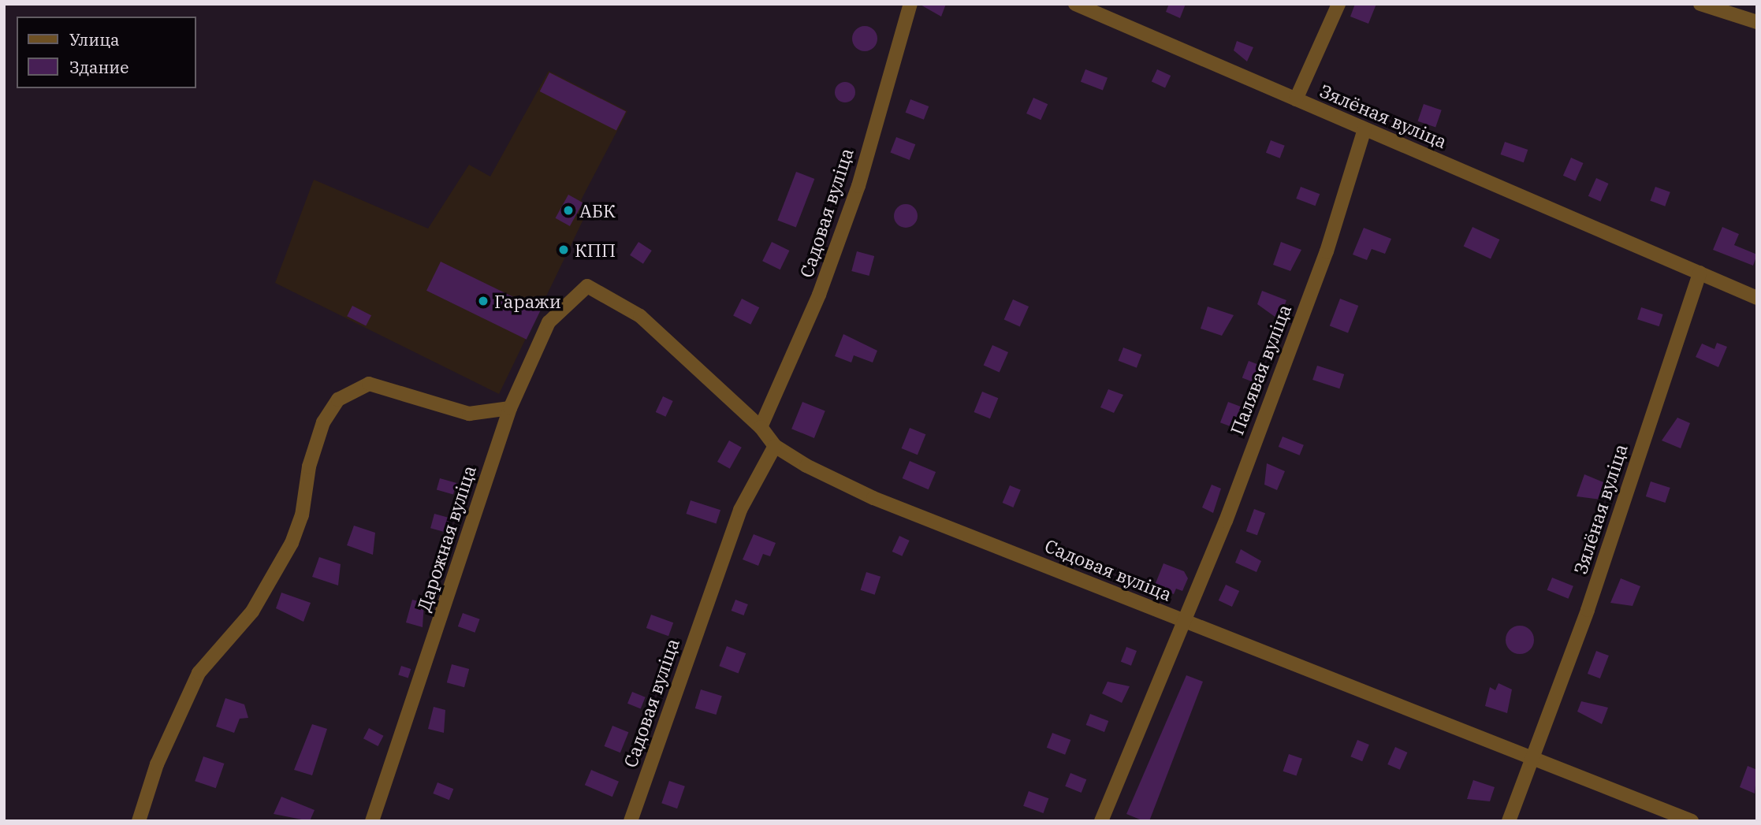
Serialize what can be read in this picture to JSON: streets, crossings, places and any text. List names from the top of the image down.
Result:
{
  "streets": {
    "street": [
      "Зялёная вуліца",
      "Садовая вуліца",
      "Палявая вуліца",
      "Дарожная вуліца"
    ]
  },
  "crossings": [
    ["Зялёная вуліца", "Палявая вуліца"],
    ["Садовая вуліца", "Палявая вуліца"],
    ["Садовая вуліца", "Дарожная вуліца"]
  ],
  "places": ["АБК", "КПП", "Гаражи"],
  "legend": ["Улица", "Здание"]
}
